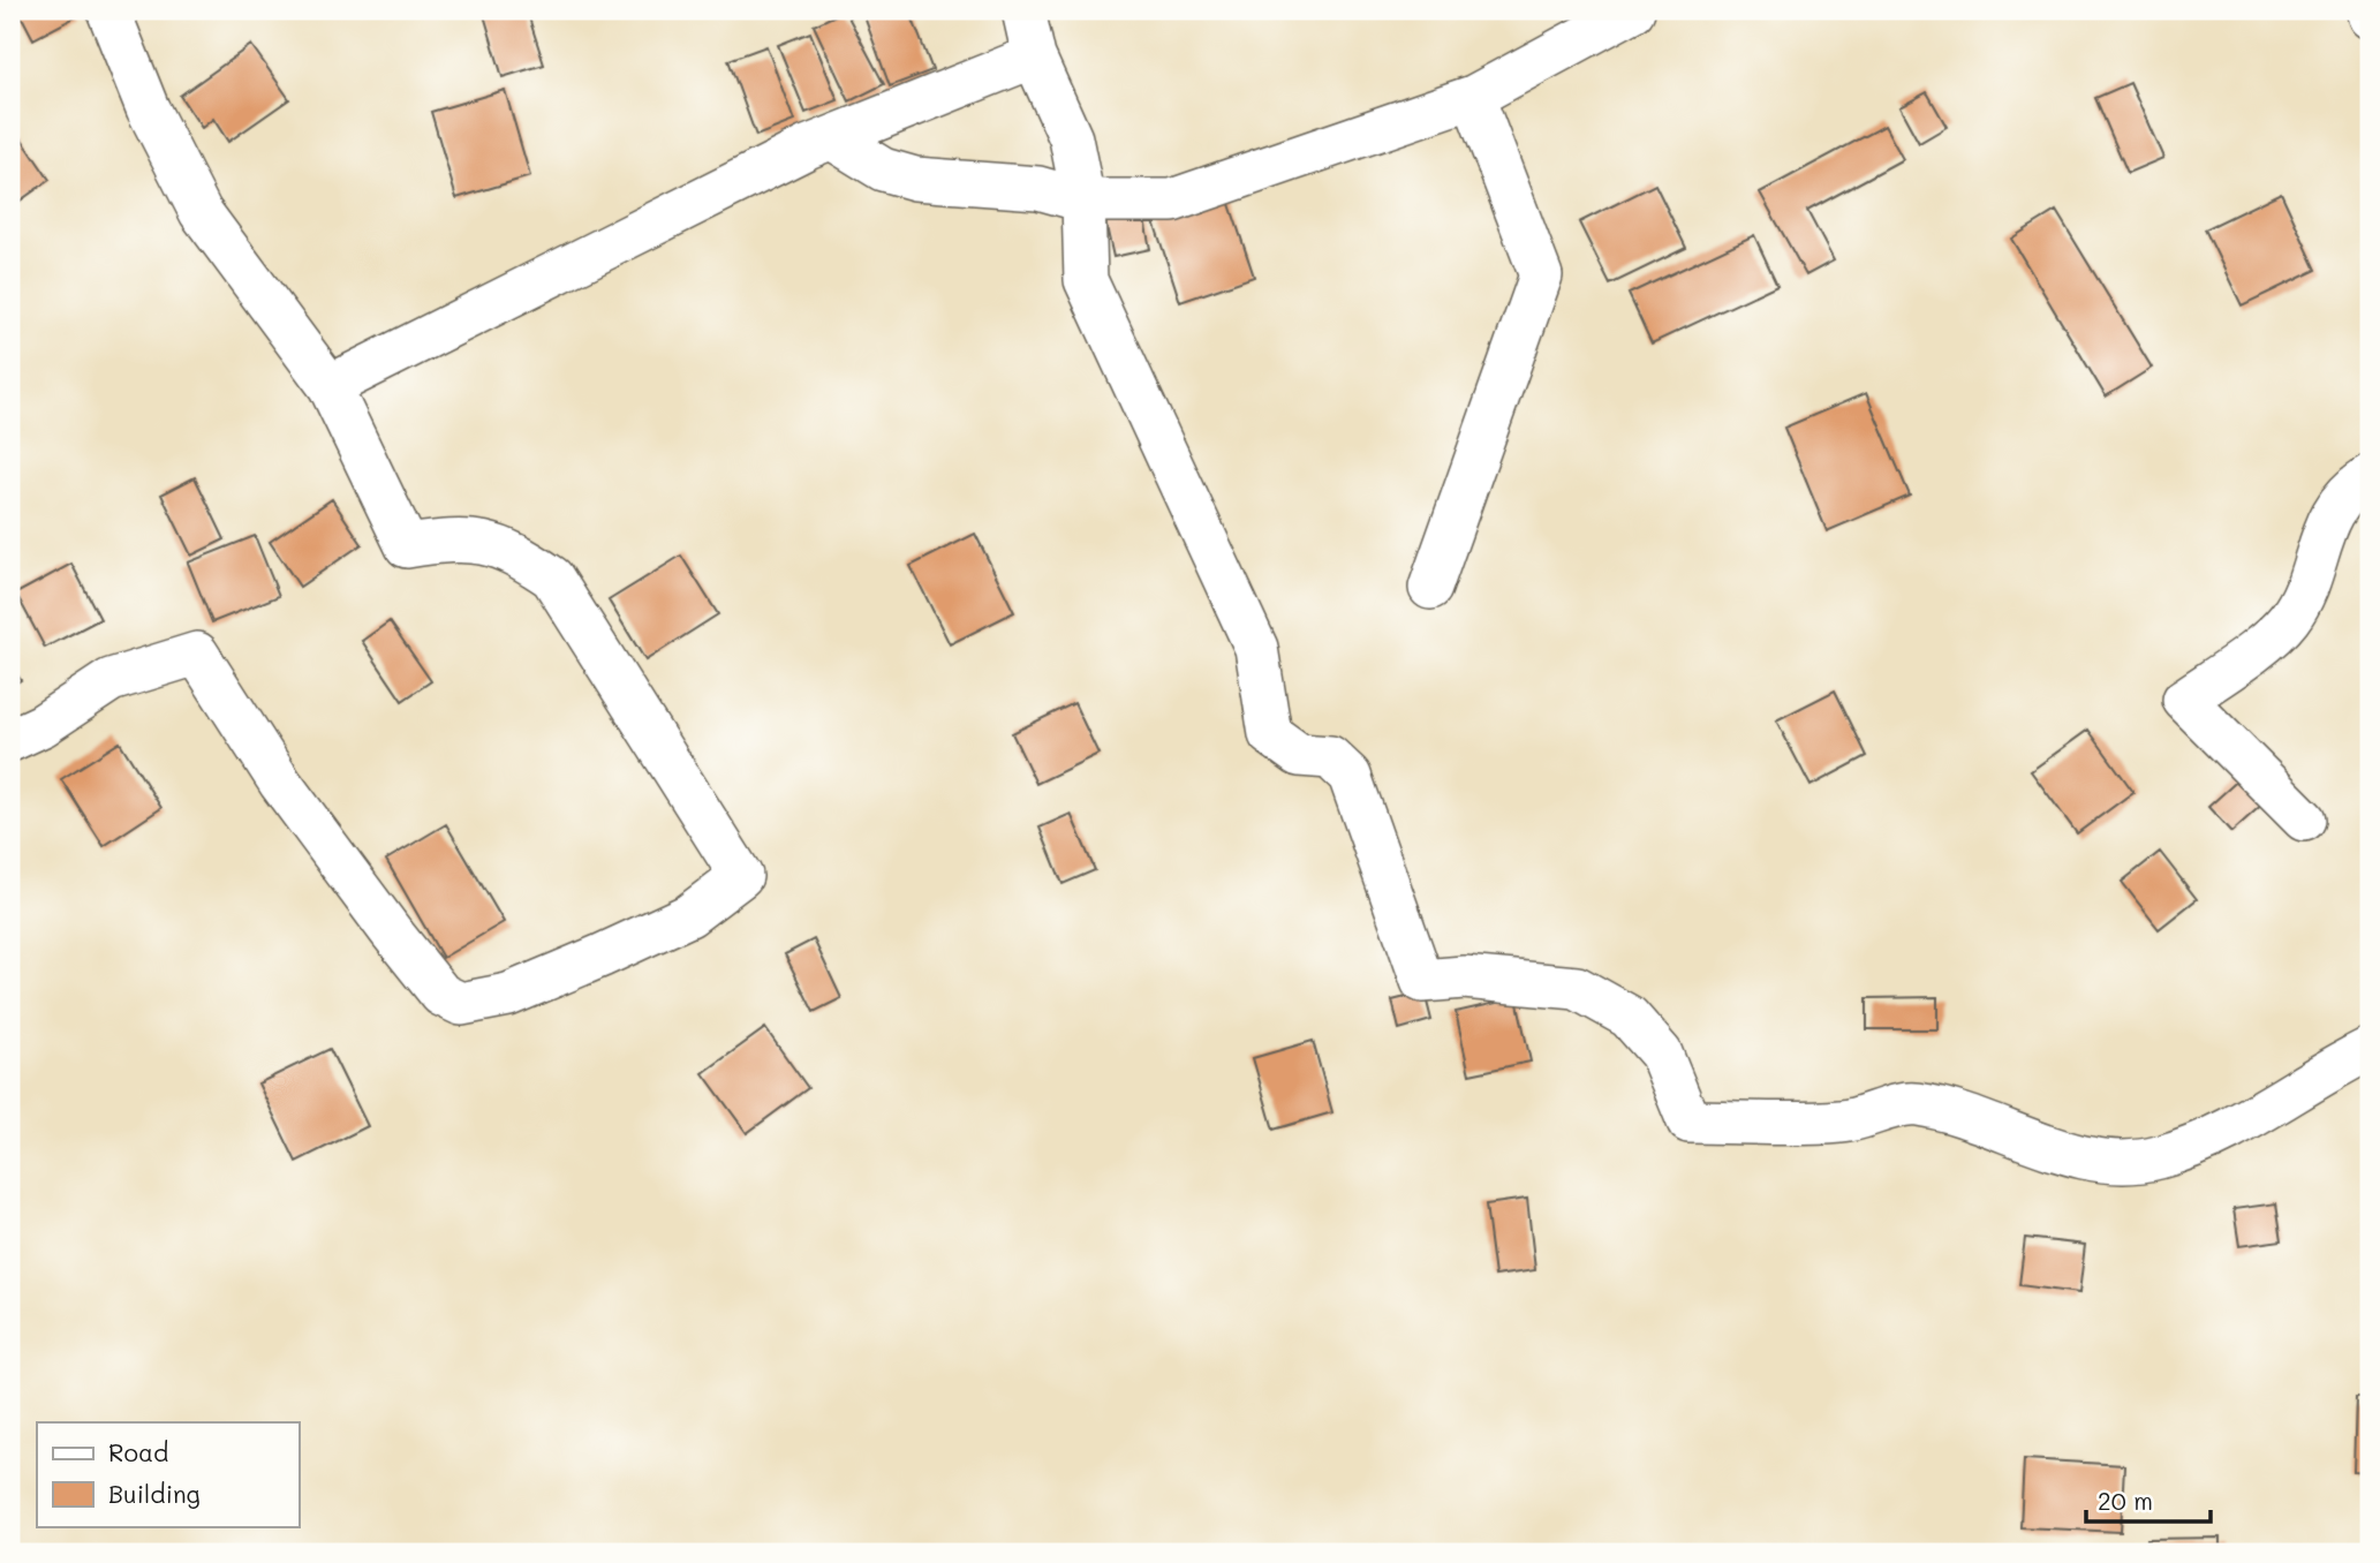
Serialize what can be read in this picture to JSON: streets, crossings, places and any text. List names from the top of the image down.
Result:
{
  "legend": ["Road", "Building"],
  "scale_bar": "20 m"
}
